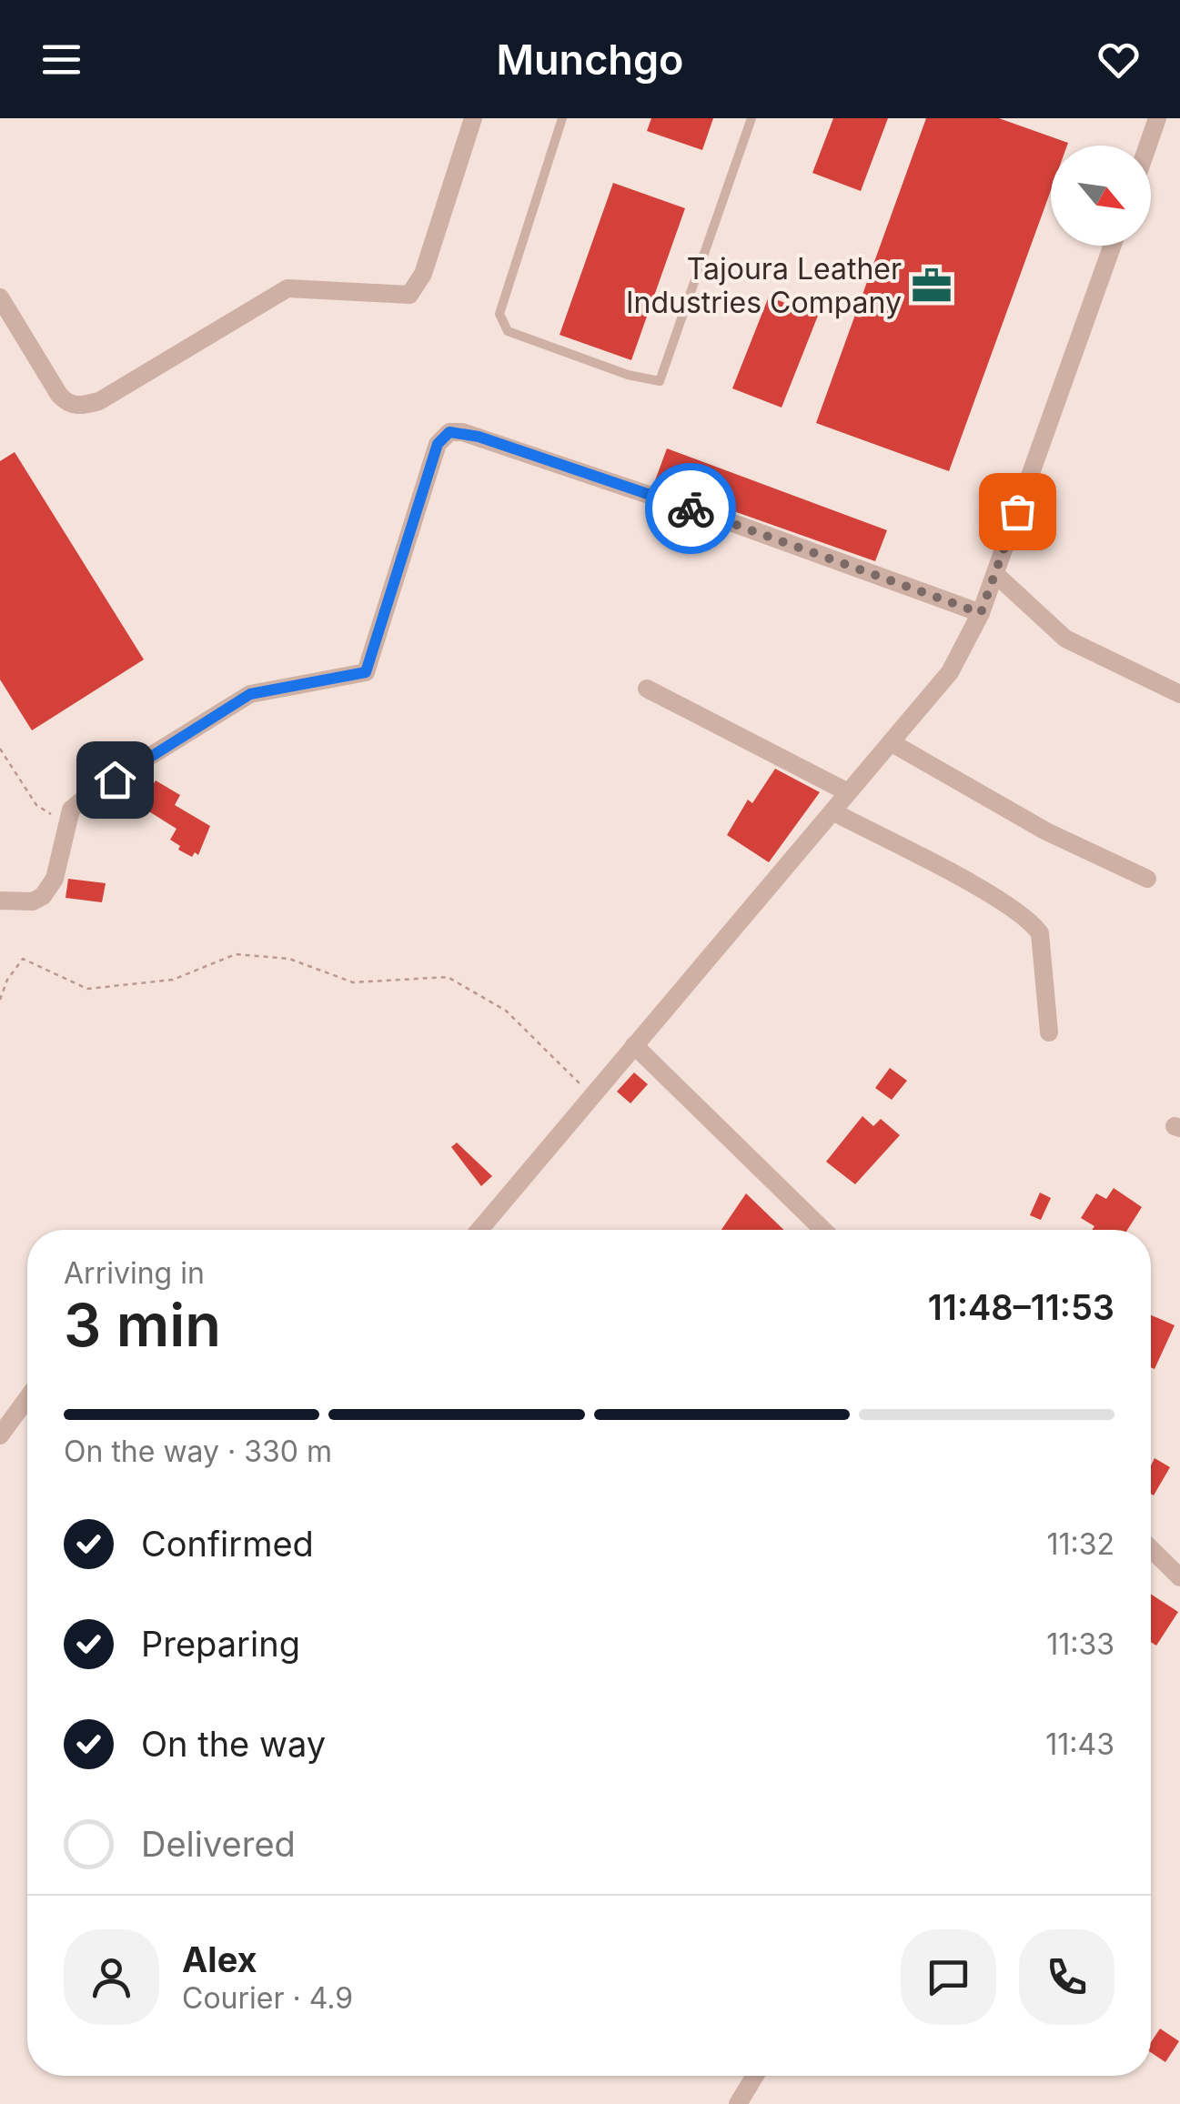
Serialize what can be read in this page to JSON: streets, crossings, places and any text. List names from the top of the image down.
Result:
{
  "places": {
    "office": ["Tajoura Leather Industries Company"]
  },
  "north": "bottom right",
  "page": {
    "header": "Munchgo",
    "heading": ["3 min", "Arriving in", "11:48–11:53"],
    "panel": ["Alex", "Courier · 4.9"],
    "bar": "On the way · 330 m",
    "list": [
      ["Confirmed", "11:32"],
      ["Preparing", "11:33"],
      ["On the way", "11:43"],
      "Delivered"
    ]
  }
}
